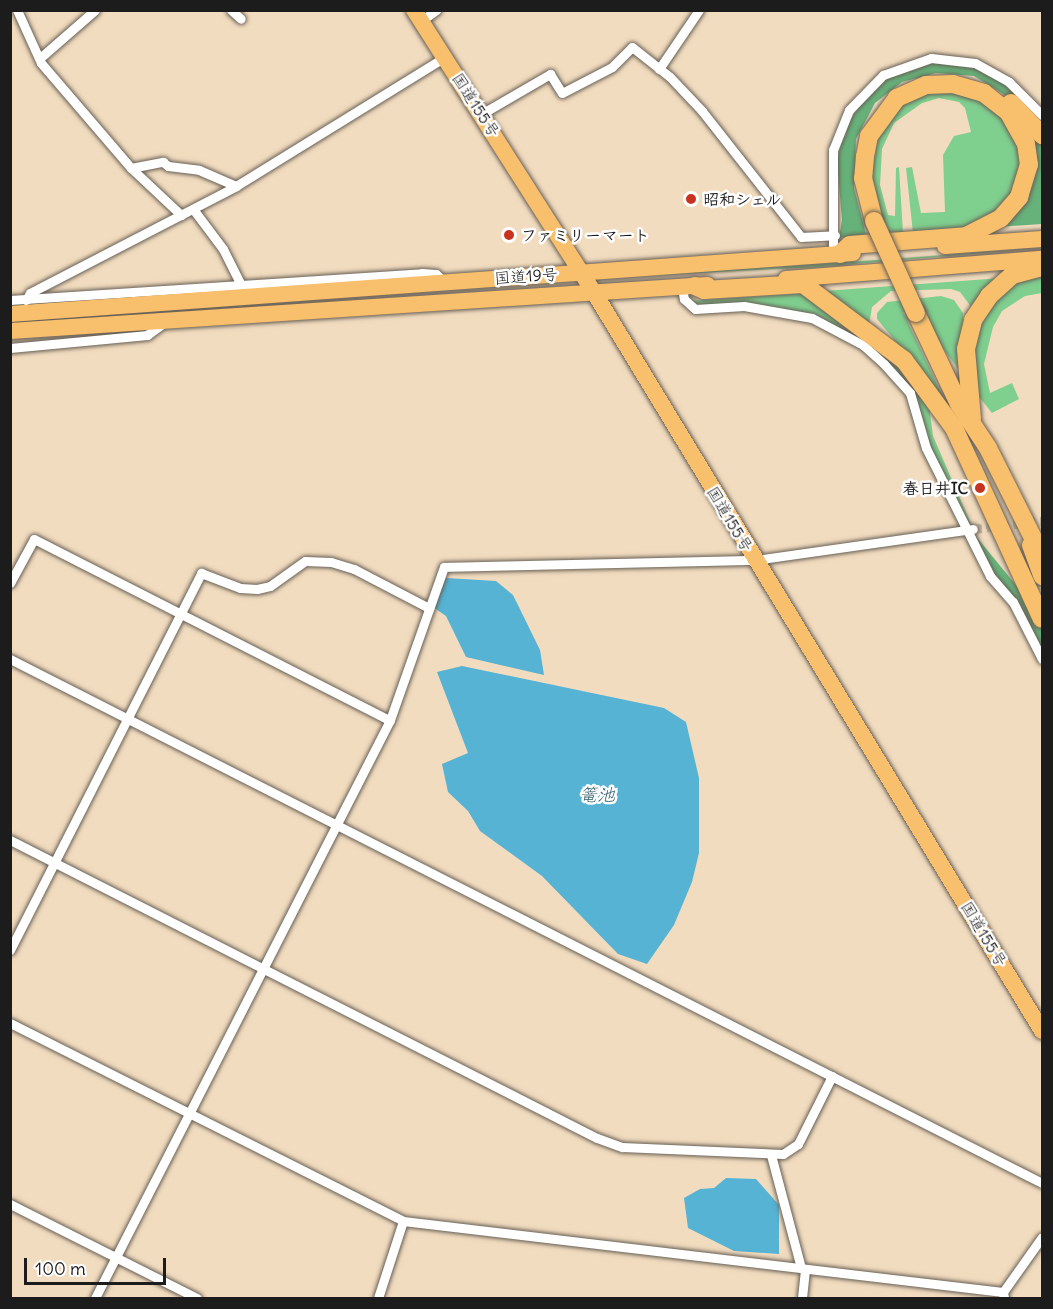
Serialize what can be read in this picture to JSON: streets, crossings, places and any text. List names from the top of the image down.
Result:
{
  "streets": {
    "highway": ["国道155号", "国道19号"]
  },
  "crossings": [
    ["国道155号", "国道19号"]
  ],
  "water": ["篭池"],
  "places": ["昭和シェル", "ファミリーマート", "春日井IC"],
  "scale_bar": "100 m"
}
